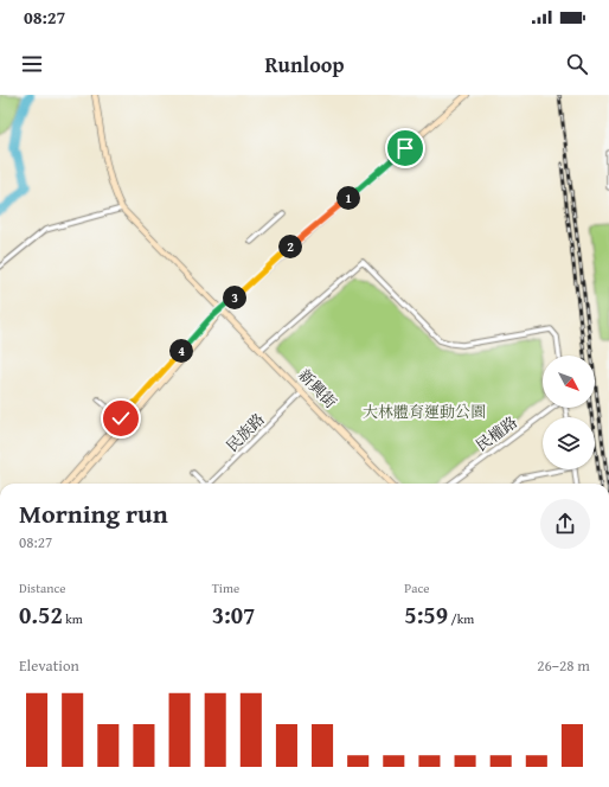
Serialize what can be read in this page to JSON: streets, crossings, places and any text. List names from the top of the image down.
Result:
{
  "streets": {
    "main road": ["新興街"],
    "street": ["民族路", "民權路"]
  },
  "crossings": [
    ["新興街", "民族路"]
  ],
  "parks": ["大林體育運動公園"],
  "north": "bottom right",
  "page": {
    "status": "08:27",
    "header": "Runloop",
    "pins": [
      "1",
      "2",
      "3",
      "4"
    ],
    "heading": ["Morning run", "08:27"],
    "stats": [
      ["Distance", "0.52 km"],
      ["Time", "3:07"],
      ["Pace", "5:59 /km"]
    ],
    "chart": ["Elevation", "26–28 m"]
  }
}
